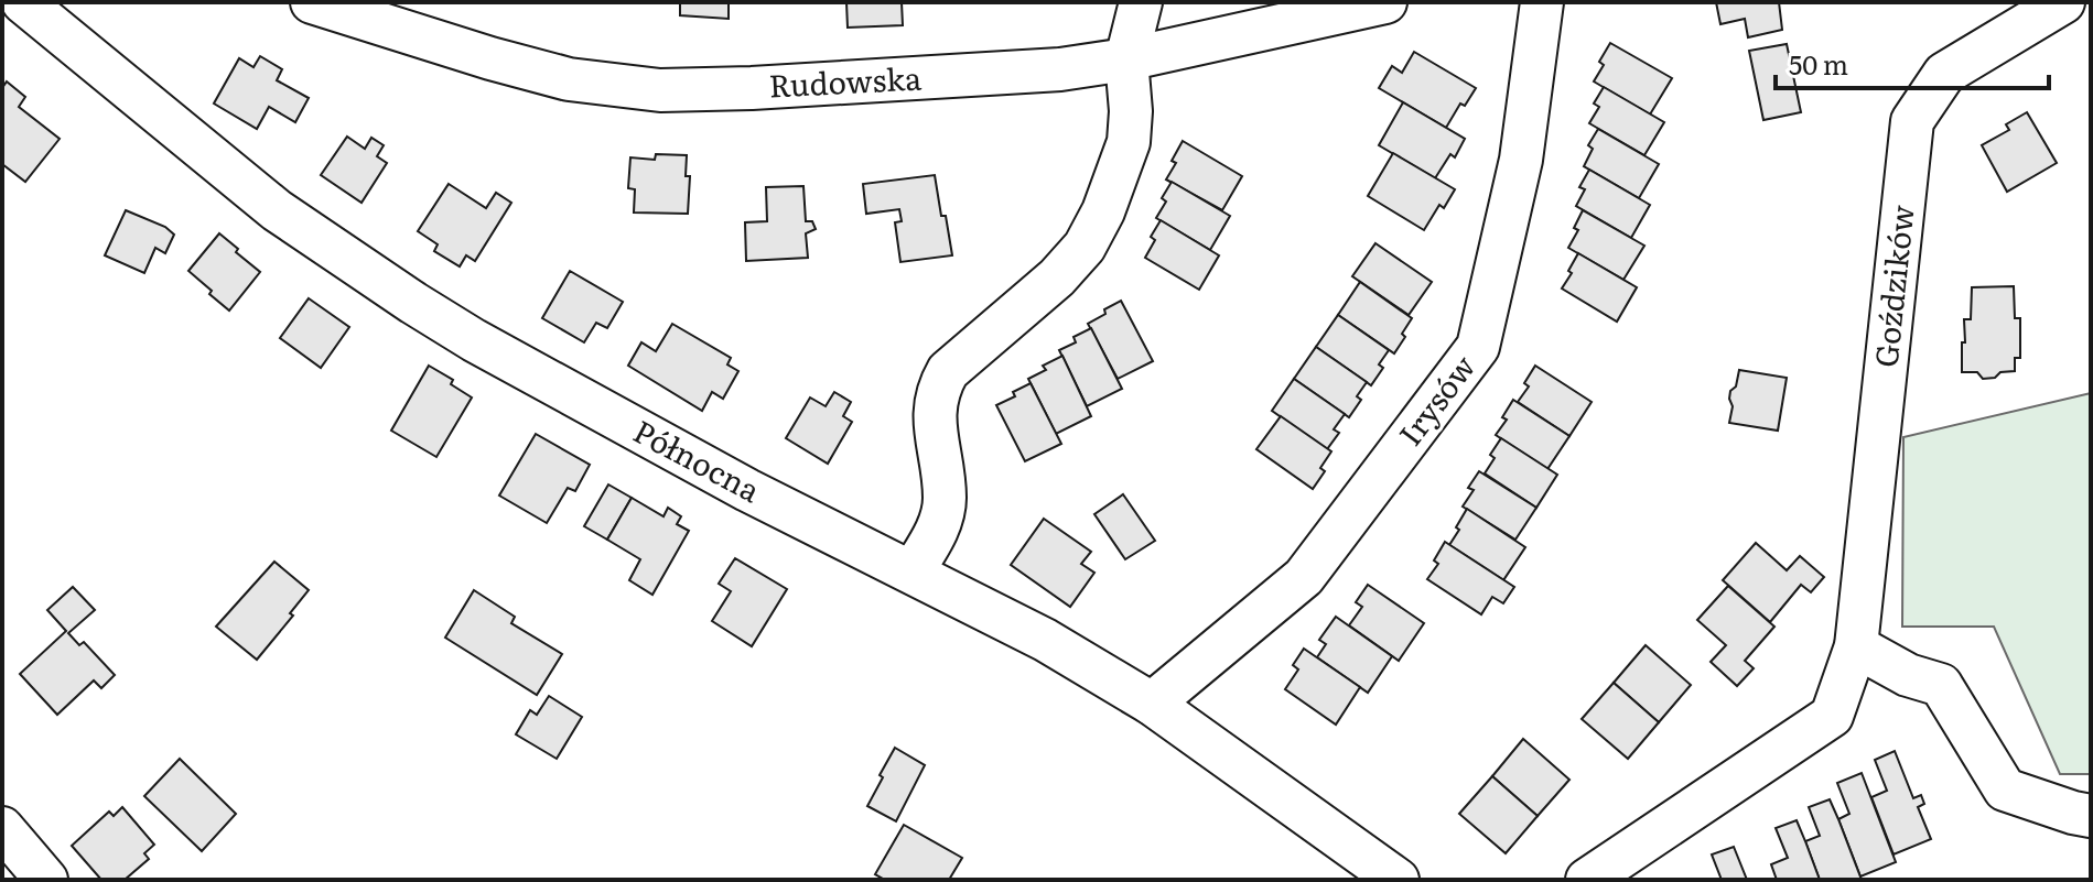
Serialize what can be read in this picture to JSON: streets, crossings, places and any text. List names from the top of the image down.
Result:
{
  "streets": {
    "street": [
      "Rudowska",
      "Goździków",
      "Irysów",
      "Północna"
    ]
  },
  "crossings": [
    ["Irysów", "Północna"]
  ],
  "scale_bar": "50 m"
}
